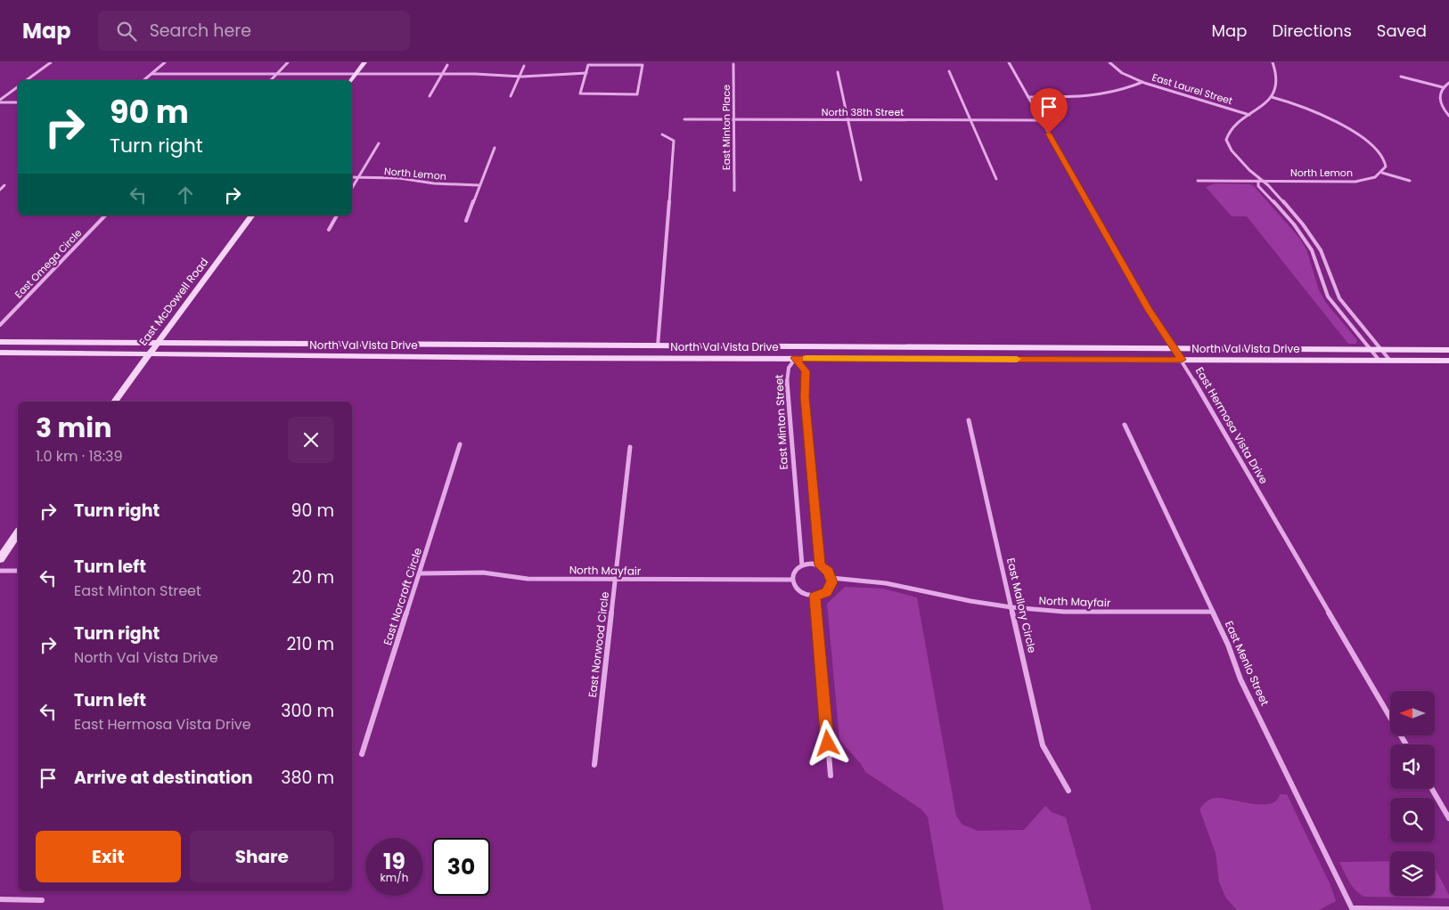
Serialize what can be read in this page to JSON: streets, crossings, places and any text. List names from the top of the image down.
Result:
{
  "streets": {
    "main road": ["East McDowell Road", "North Val Vista Drive"],
    "street": [
      "East Laurel Street",
      "North 38th Street",
      "East Minton Place",
      "North Lemon",
      "East Omega Circle",
      "East Minton Street",
      "East Hermosa Vista Drive",
      "North Mayfair",
      "East Norcroft Circle",
      "East Mallory Circle",
      "East Norwood Circle",
      "East Menlo Street"
    ]
  },
  "crossings": [
    ["North 38th Street", "East Minton Place"],
    ["North 38th Street", "East Hermosa Vista Drive"],
    ["East McDowell Road", "North Val Vista Drive"],
    ["North Val Vista Drive", "East Minton Street"],
    ["North Val Vista Drive", "East Hermosa Vista Drive"],
    ["East Minton Street", "North Mayfair"],
    ["North Mayfair", "East Norcroft Circle"],
    ["North Mayfair", "East Mallory Circle"],
    ["North Mayfair", "East Norwood Circle"],
    ["North Mayfair", "East Menlo Street"]
  ],
  "north": "left",
  "page": {
    "header": "Map",
    "search": "Search here",
    "nav": ["Map", "Directions", "Saved"],
    "turn": ["90 m", "Turn right"],
    "heading": ["3 min", "1.0 km · 18:39"],
    "list": [
      {
        "name": "Turn right",
        "value": "90 m"
      },
      {
        "name": "Turn left",
        "note": "East Minton Street",
        "value": "20 m"
      },
      {
        "name": "Turn right",
        "note": "North Val Vista Drive",
        "value": "210 m"
      },
      {
        "name": "Turn left",
        "note": "East Hermosa Vista Drive",
        "value": "300 m"
      },
      {
        "name": "Arrive at destination",
        "value": "380 m"
      }
    ],
    "buttons": ["Exit", "Share"],
    "speed": "19 km/h",
    "limit": "30"
  }
}
